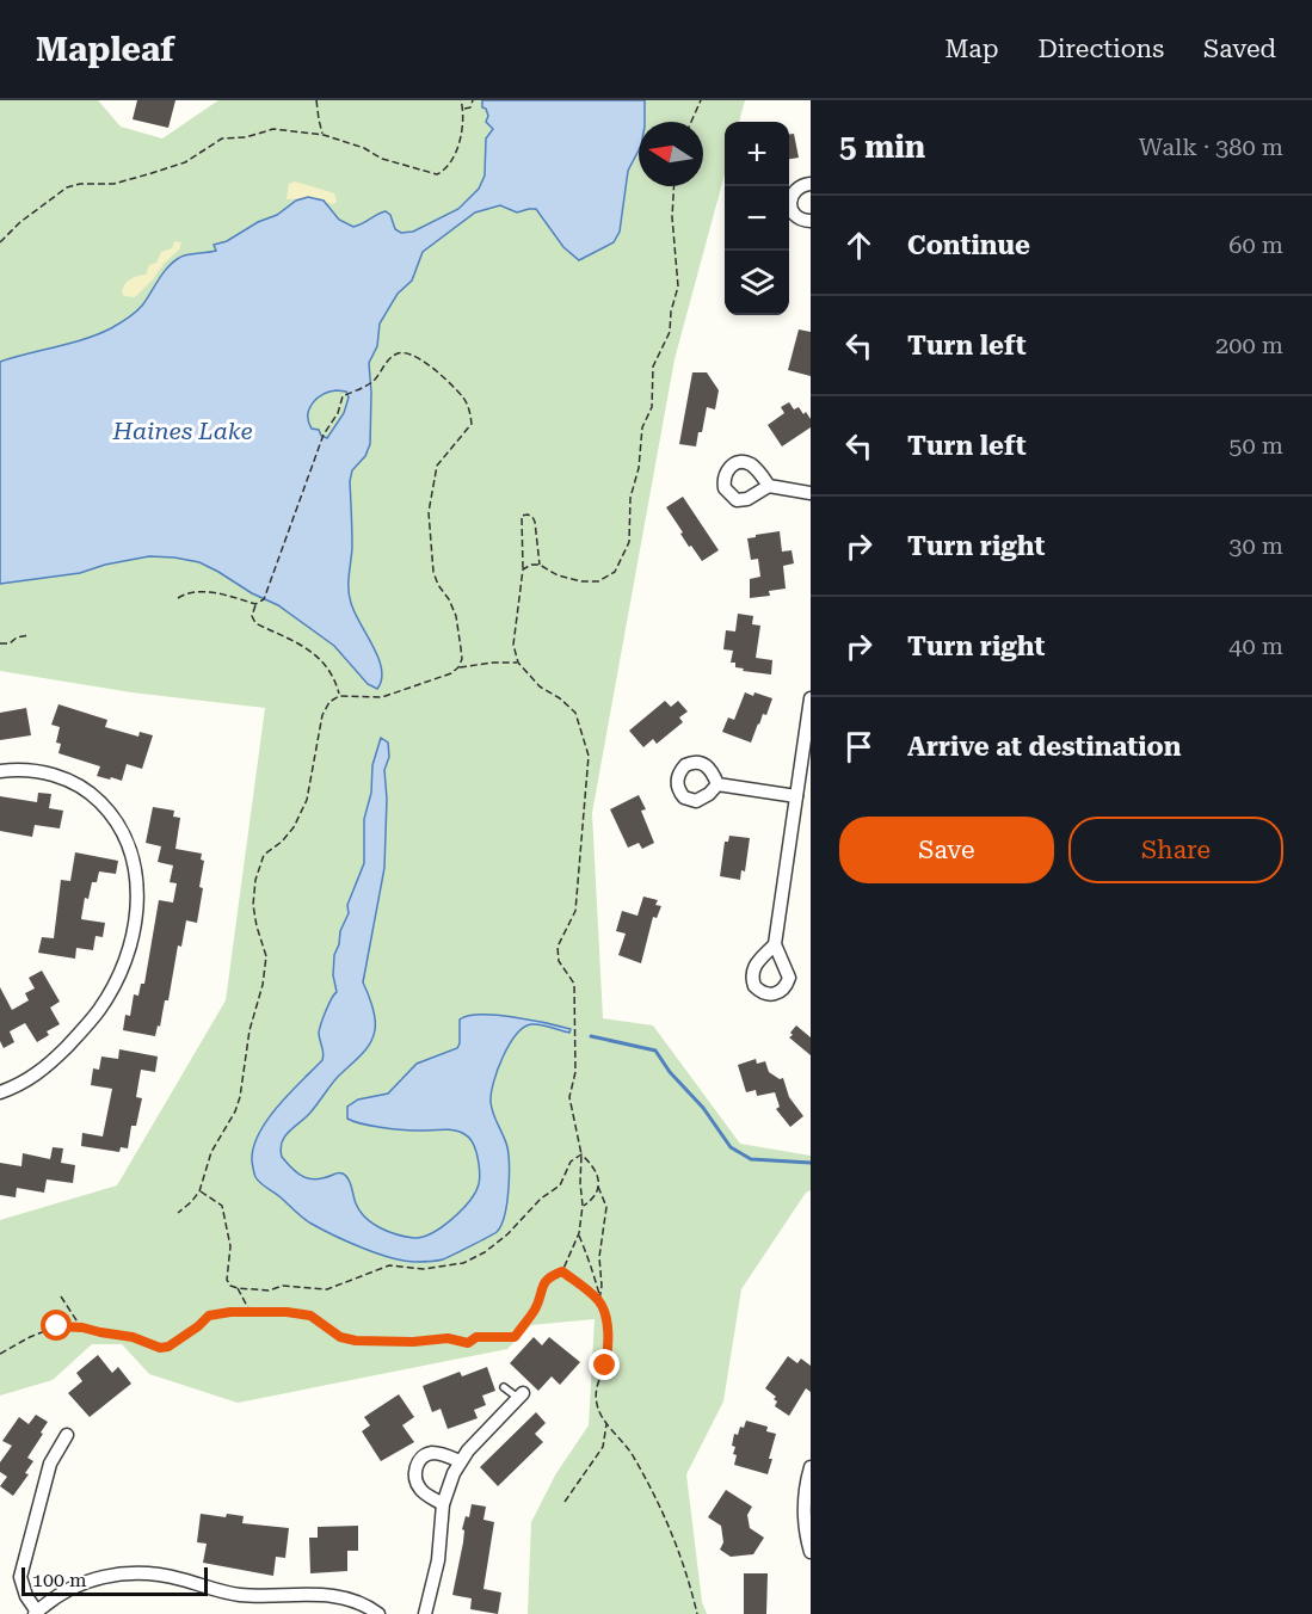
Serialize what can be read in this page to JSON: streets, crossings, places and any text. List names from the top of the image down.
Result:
{
  "water": ["Haines Lake"],
  "scale_bar": "100 m",
  "north": "left",
  "page": {
    "header": "Mapleaf",
    "nav": ["Map", "Directions", "Saved"],
    "heading": ["5 min", "Walk · 380 m"],
    "map_buttons": ["+", "−"],
    "list": [
      ["Continue", "60 m"],
      ["Turn left", "200 m"],
      ["Turn left", "50 m"],
      ["Turn right", "30 m"],
      ["Turn right", "40 m"],
      "Arrive at destination"
    ],
    "buttons": ["Save", "Share"],
    "scale": "100 m"
  }
}
